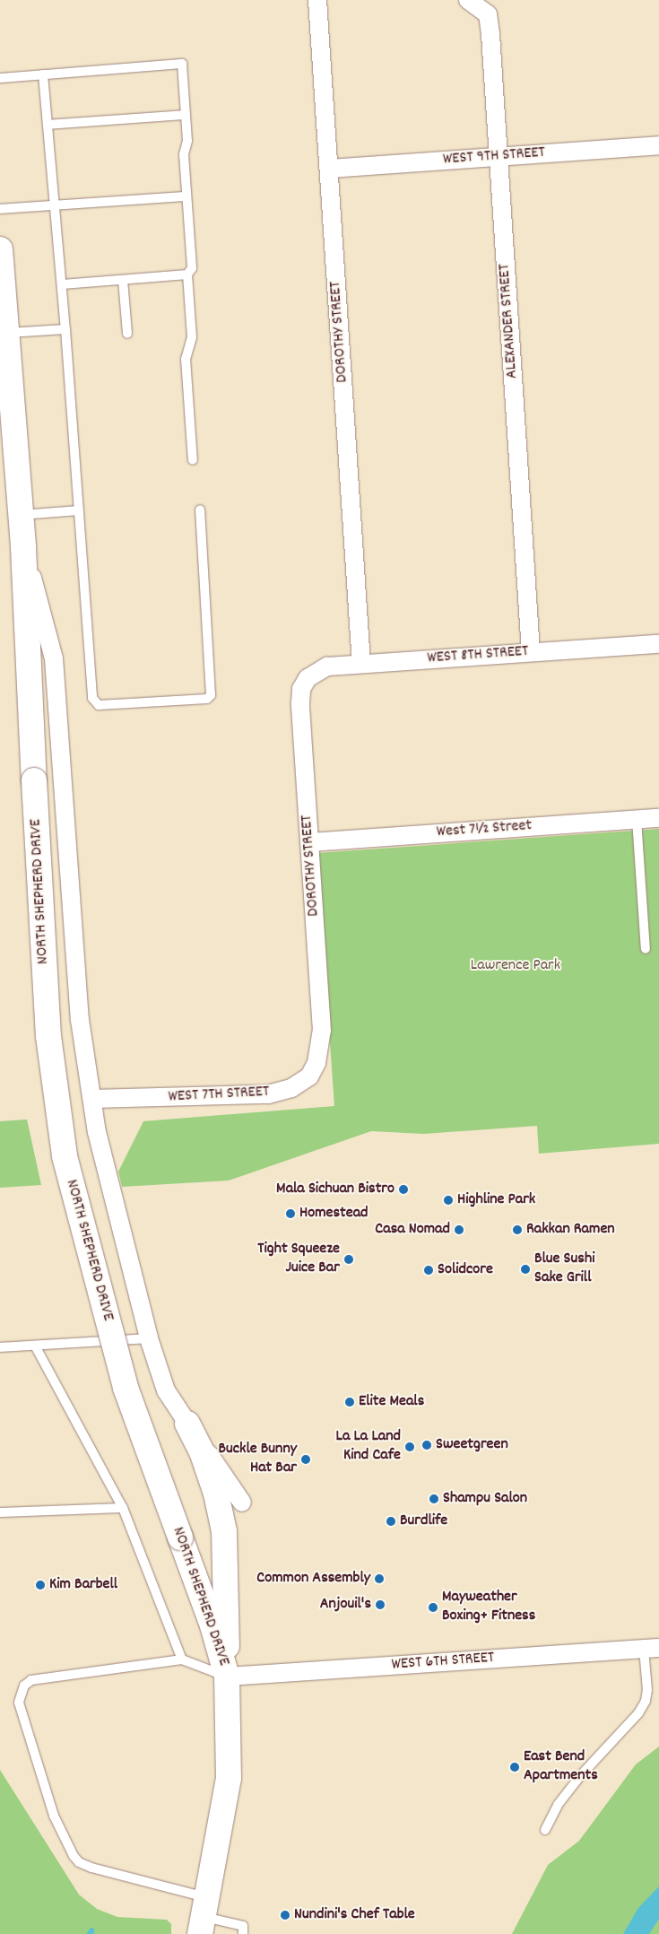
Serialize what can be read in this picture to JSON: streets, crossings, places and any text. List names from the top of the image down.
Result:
{
  "streets": {
    "main road": ["NORTH SHEPHERD DRIVE"],
    "street": [
      "WEST 9TH STREET",
      "ALEXANDER STREET",
      "DOROTHY STREET",
      "WEST 8TH STREET",
      "West 7½ Street",
      "WEST 7TH STREET",
      "WEST 6TH STREET"
    ]
  },
  "crossings": [
    ["WEST 9TH STREET", "ALEXANDER STREET"],
    ["WEST 9TH STREET", "DOROTHY STREET"],
    ["ALEXANDER STREET", "WEST 8TH STREET"],
    ["DOROTHY STREET", "WEST 8TH STREET"],
    ["DOROTHY STREET", "West 7½ Street"],
    ["DOROTHY STREET", "WEST 7TH STREET"],
    ["NORTH SHEPHERD DRIVE", "WEST 7TH STREET"],
    ["NORTH SHEPHERD DRIVE", "WEST 6TH STREET"]
  ],
  "parks": ["Lawrence Park"],
  "places": [
    "Mala Sichuan Bistro",
    "Highline Park",
    "Homestead",
    "Casa Nomad",
    "Rakkan Ramen",
    "Tight Squeeze Juice Bar",
    "Blue Sushi Sake Grill",
    "Solidcore",
    "Elite Meals",
    "Sweetgreen",
    "La La Land Kind Cafe",
    "Buckle Bunny Hat Bar",
    "Shampu Salon",
    "Burdlife",
    "Common Assembly",
    "Kim Barbell",
    "Anjouil's",
    "Mayweather Boxing+ Fitness",
    "East Bend Apartments",
    "Nundini's Chef Table"
  ]
}
